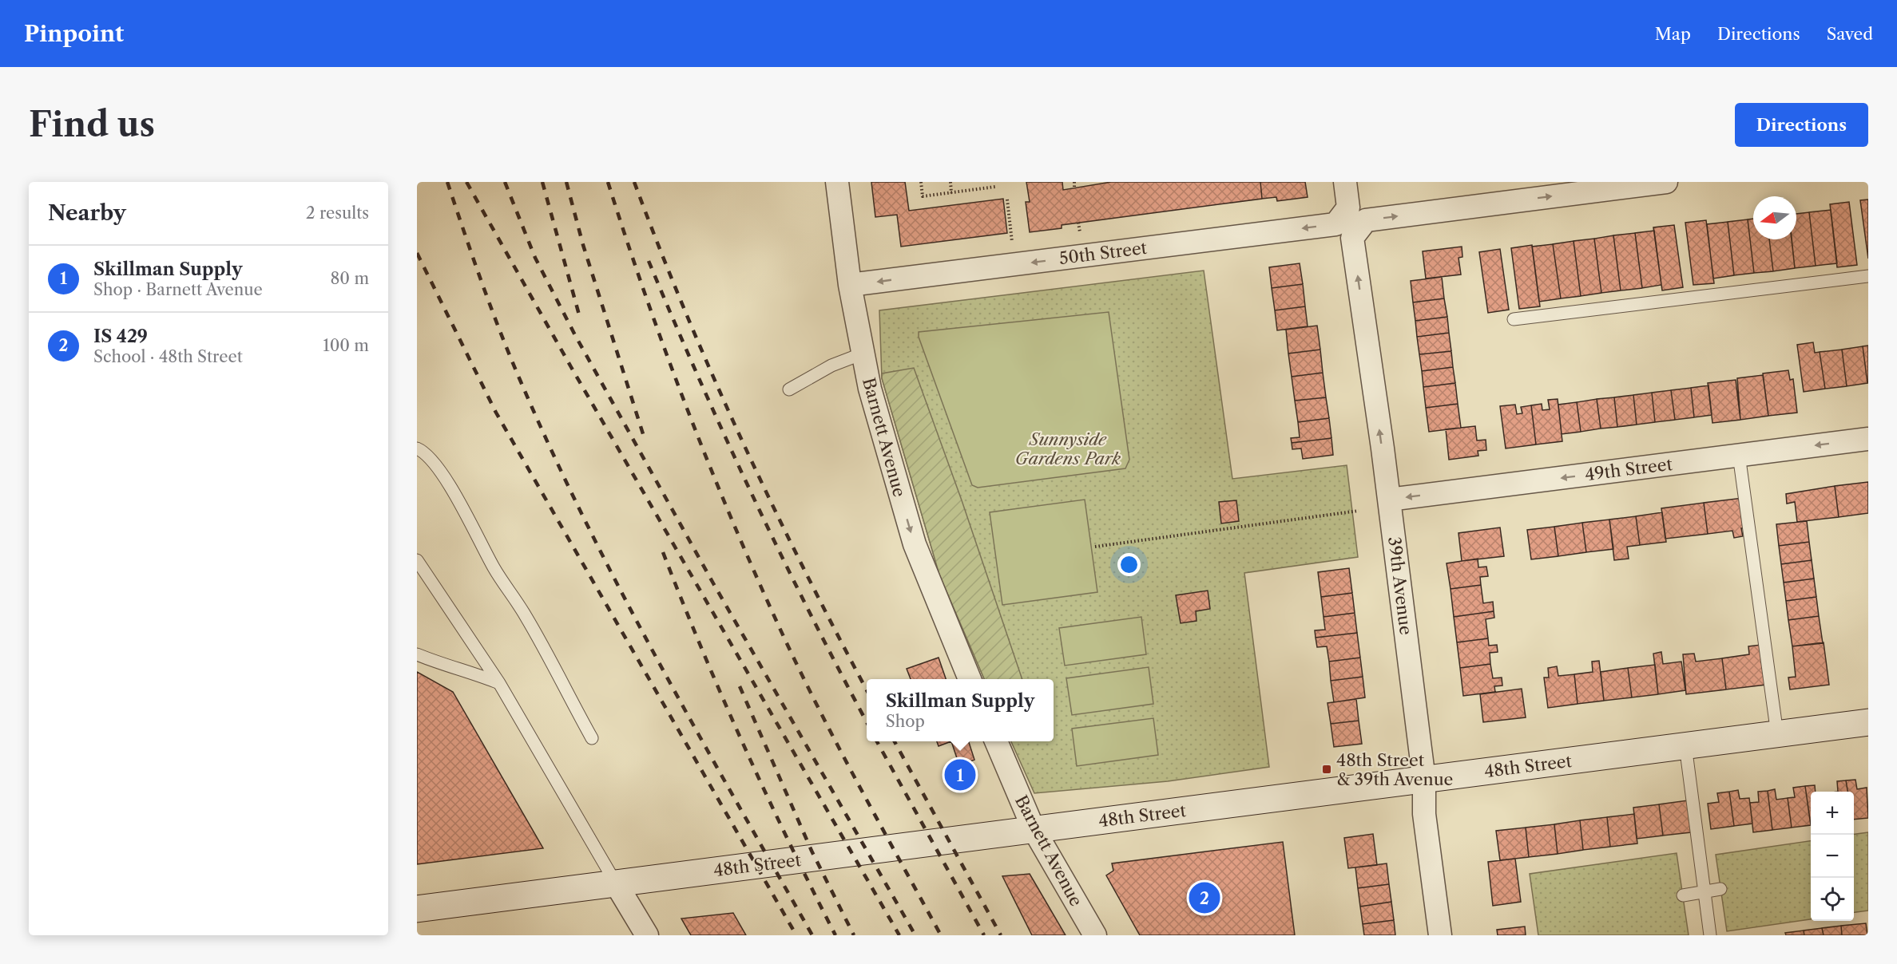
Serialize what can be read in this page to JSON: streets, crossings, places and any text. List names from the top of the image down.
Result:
{
  "streets": {
    "street": [
      "50th Street",
      "Barnett Avenue",
      "49th Street",
      "39th Avenue",
      "48th Street"
    ]
  },
  "crossings": [
    ["50th Street", "Barnett Avenue"],
    ["Barnett Avenue", "48th Street"],
    ["49th Street", "39th Avenue"],
    ["39th Avenue", "48th Street"]
  ],
  "one_way": ["50th Street", "Barnett Avenue", "49th Street"],
  "parks": ["Sunnyside Gardens Park"],
  "places": {
    "transit": ["48th Street & 39th Avenue"]
  },
  "north": "left",
  "page": {
    "header": "Pinpoint",
    "nav": ["Map", "Directions", "Saved"],
    "buttons": "Directions",
    "title": "Find us",
    "heading": ["Nearby", "2 results"],
    "list": [
      {
        "mark": "1",
        "name": "Skillman Supply",
        "note": "Shop · Barnett Avenue",
        "value": "80 m"
      },
      {
        "mark": "2",
        "name": "IS 429",
        "note": "School · 48th Street",
        "value": "100 m"
      }
    ],
    "popup": ["Skillman Supply", "Shop"],
    "pins": ["1", "2"],
    "map_buttons": ["+", "−"]
  }
}
